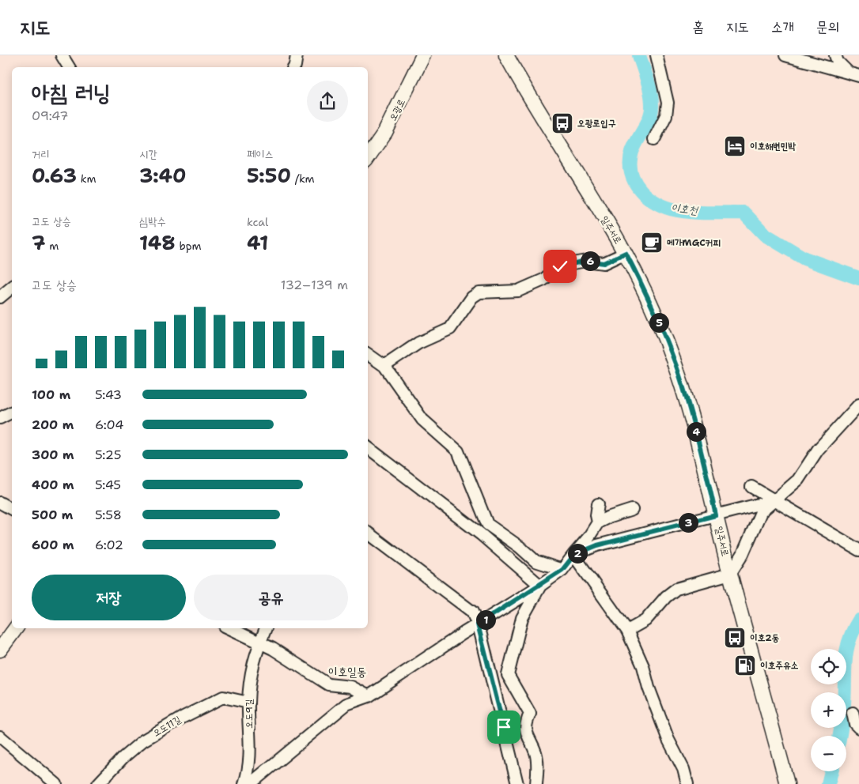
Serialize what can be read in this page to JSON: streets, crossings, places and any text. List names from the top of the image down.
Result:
{
  "streets": {
    "main road": ["오광로", "일주서로"],
    "street": ["오도9길", "오도11길"]
  },
  "crossings": [
    ["오도9길", "오도11길"]
  ],
  "districts": ["이호일동"],
  "water": ["이호천"],
  "places": {
    "bus stop": ["오광로입구", "이호2동"],
    "hotel": ["이호해변민박"],
    "cafe": ["메가MGC커피"],
    "fuel station": ["이호주유소"]
  },
  "page": {
    "header": "지도",
    "nav": [
      "홈",
      "지도",
      "소개",
      "문의"
    ],
    "heading": ["아침 러닝", "09:47"],
    "stats": [
      ["거리", "0.63 km"],
      ["시간", "3:40"],
      ["페이스", "5:50 /km"],
      ["고도 상승", "7 m"],
      ["심박수", "148 bpm"],
      ["kcal", "41"]
    ],
    "pins": [
      "6",
      "5",
      "4",
      "3",
      "2",
      "1"
    ],
    "chart": ["고도 상승", "132–139 m"],
    "list": [
      {
        "name": "100 m",
        "note": "5:43"
      },
      {
        "name": "200 m",
        "note": "6:04"
      },
      {
        "name": "300 m",
        "note": "5:25"
      },
      {
        "name": "400 m",
        "note": "5:45"
      },
      {
        "name": "500 m",
        "note": "5:58"
      },
      {
        "name": "600 m",
        "note": "6:02"
      }
    ],
    "buttons": ["저장", "공유"],
    "map_buttons": ["+", "−"]
  }
}
